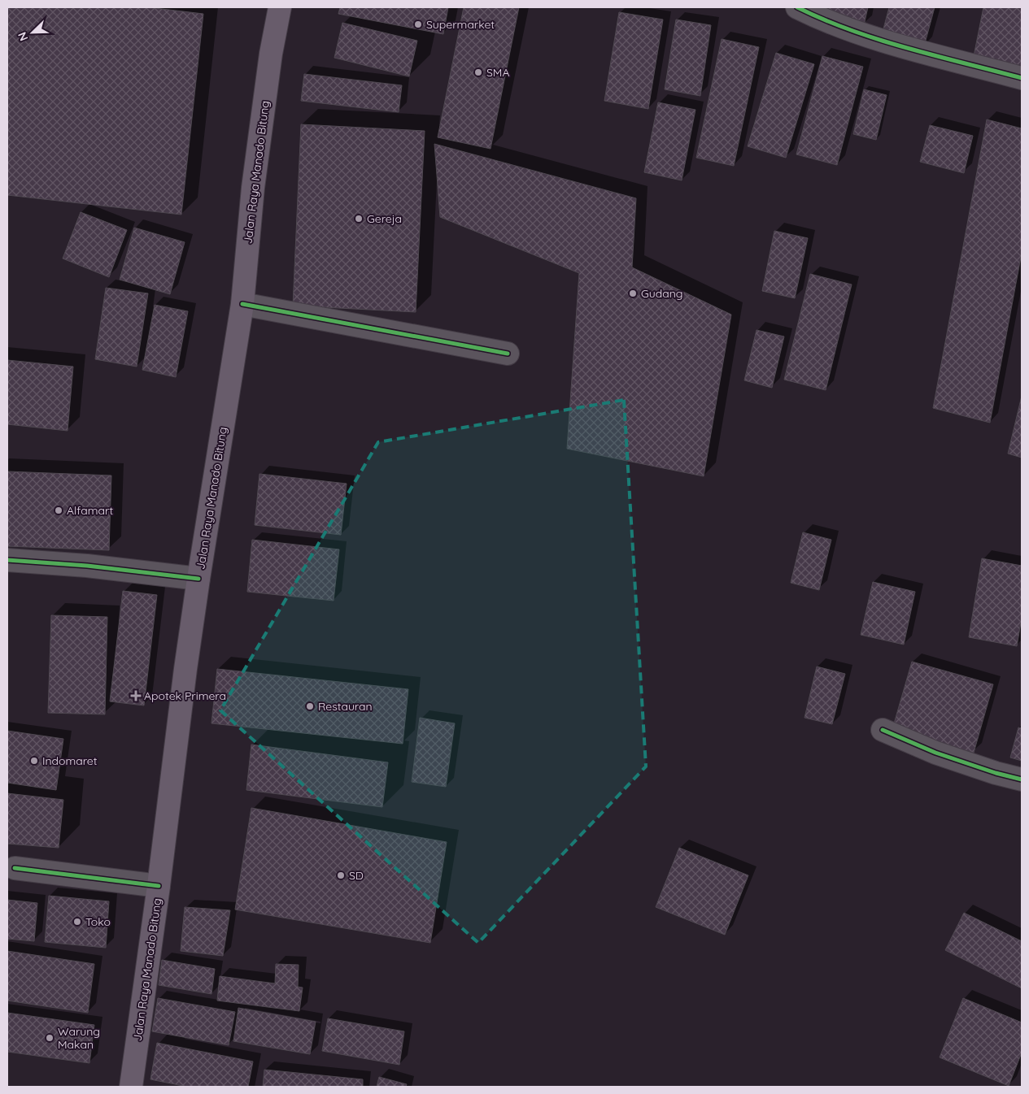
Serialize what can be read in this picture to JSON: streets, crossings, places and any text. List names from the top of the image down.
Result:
{
  "streets": {
    "highway": ["Jalan Raya Manado Bitung"]
  },
  "places": {
    "other": [
      "Supermarket",
      "SMA",
      "Gereja",
      "Gudang",
      "Alfamart",
      "Restauran",
      "Indomaret",
      "SD",
      "Toko",
      "Warung Makan"
    ],
    "health": ["Apotek Primera"]
  },
  "north": "bottom left"
}
